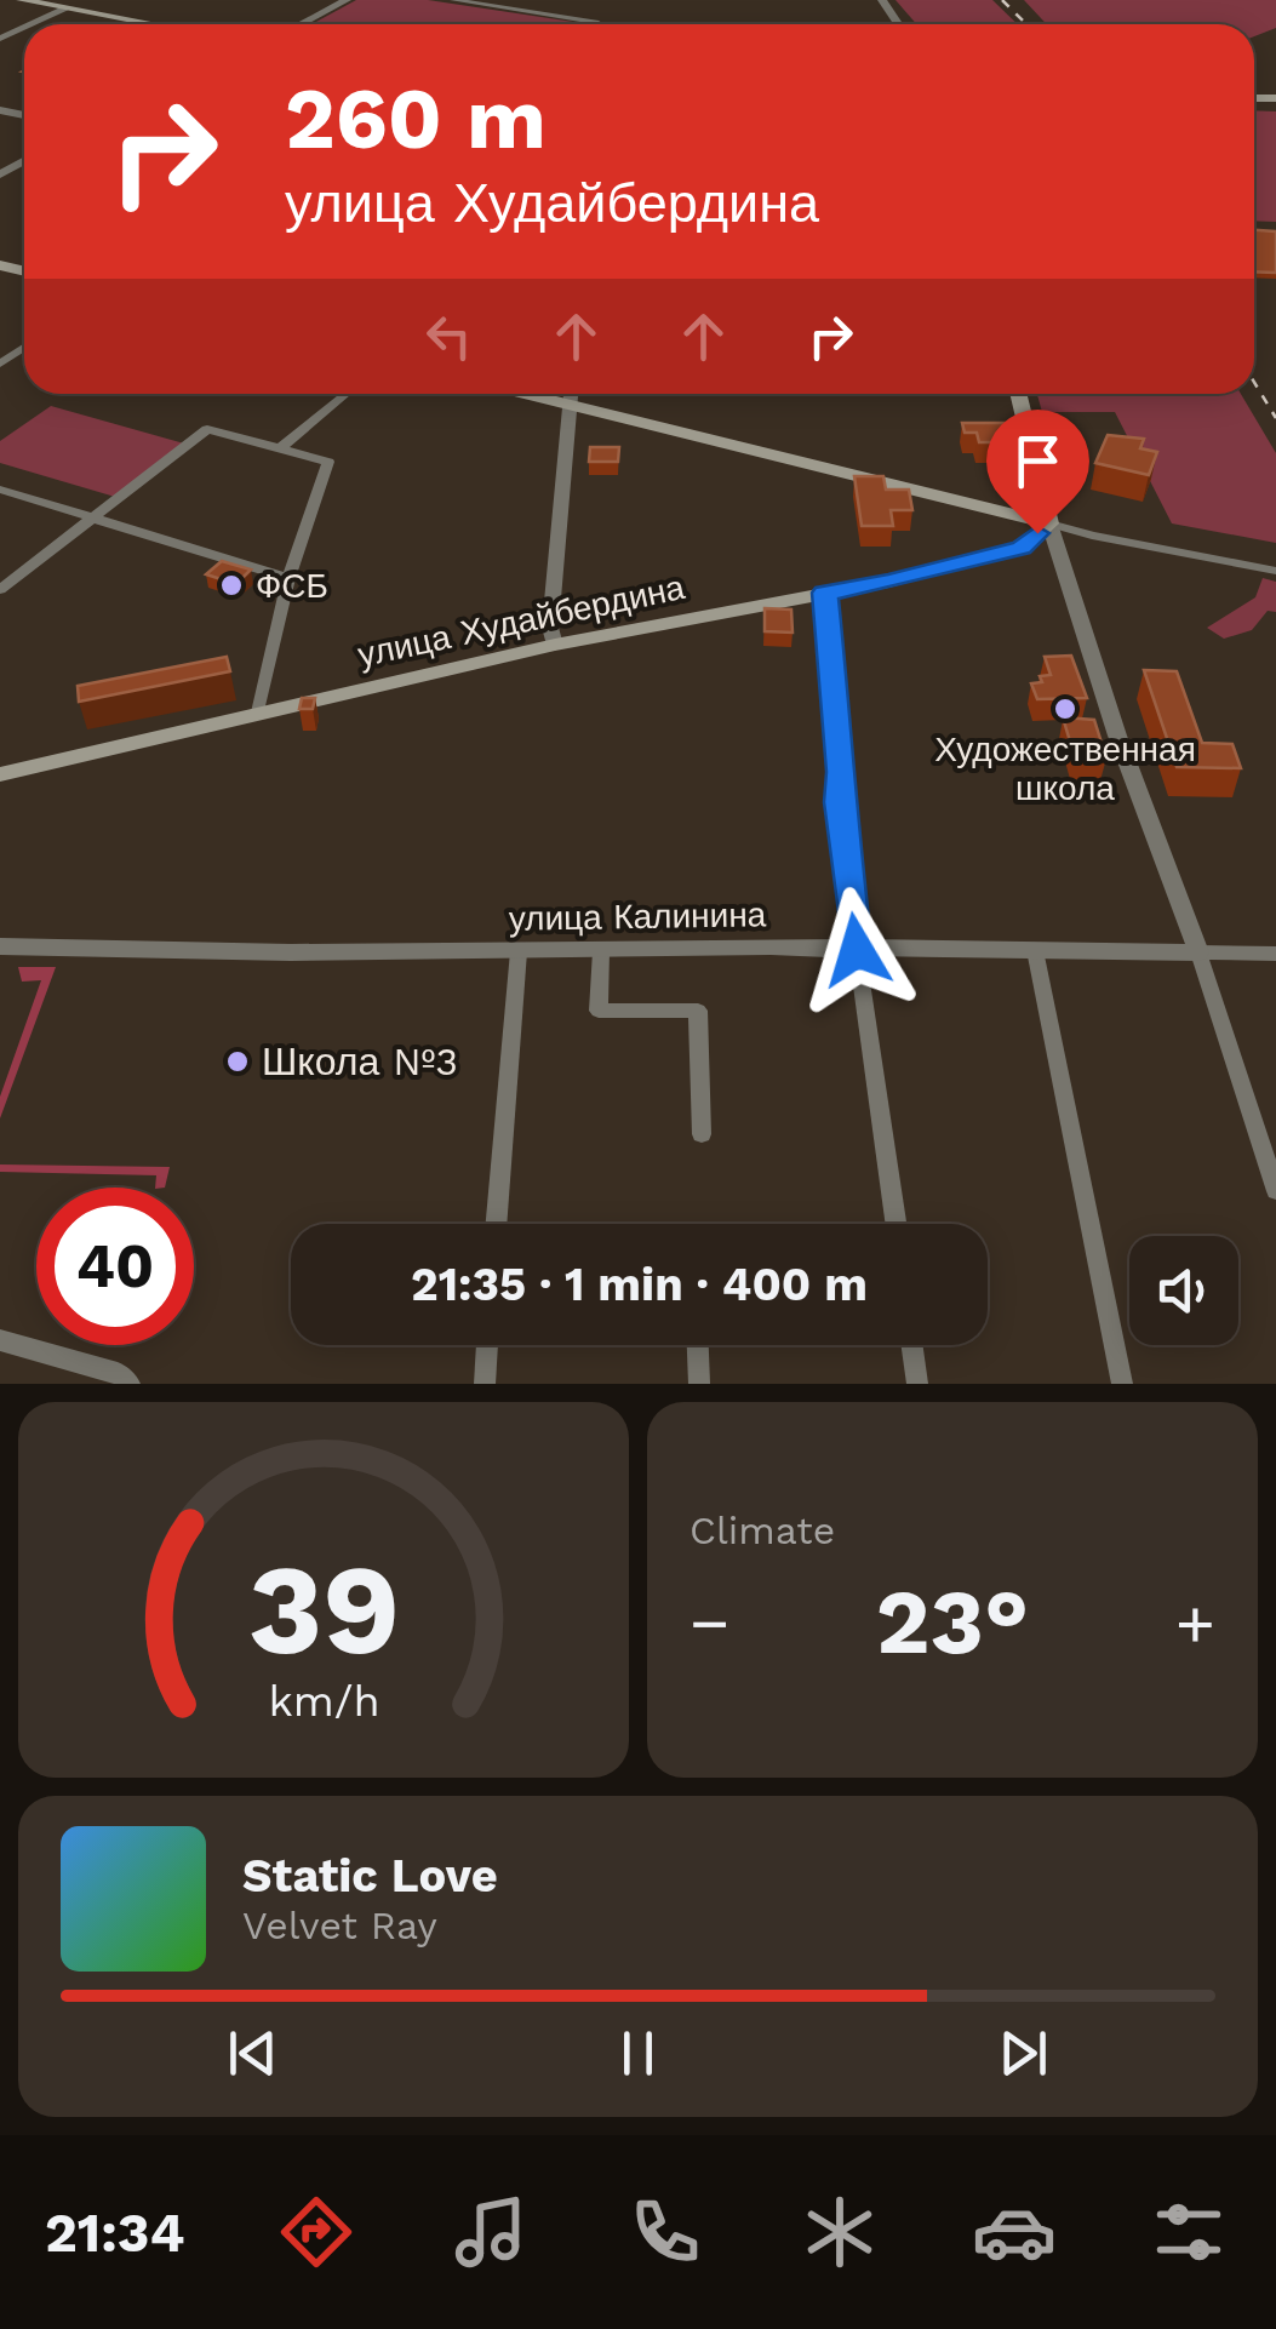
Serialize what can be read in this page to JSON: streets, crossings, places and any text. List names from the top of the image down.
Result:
{
  "streets": {
    "main road": ["улица Худайбердина"],
    "street": ["улица Калинина"]
  },
  "places": ["ФСБ", "Художественная школа", "Школа №3"],
  "page": {
    "turn": ["260 m", "улица Худайбердина"],
    "limit": "40",
    "trip": "21:35 · 1 min · 400 m",
    "tile": "Climate",
    "heat": ["−", "23°", "+"],
    "song": ["Static Love", "Velvet Ray"],
    "tabs": "21:34",
    "gauge": ["39", "km/h"]
  }
}
